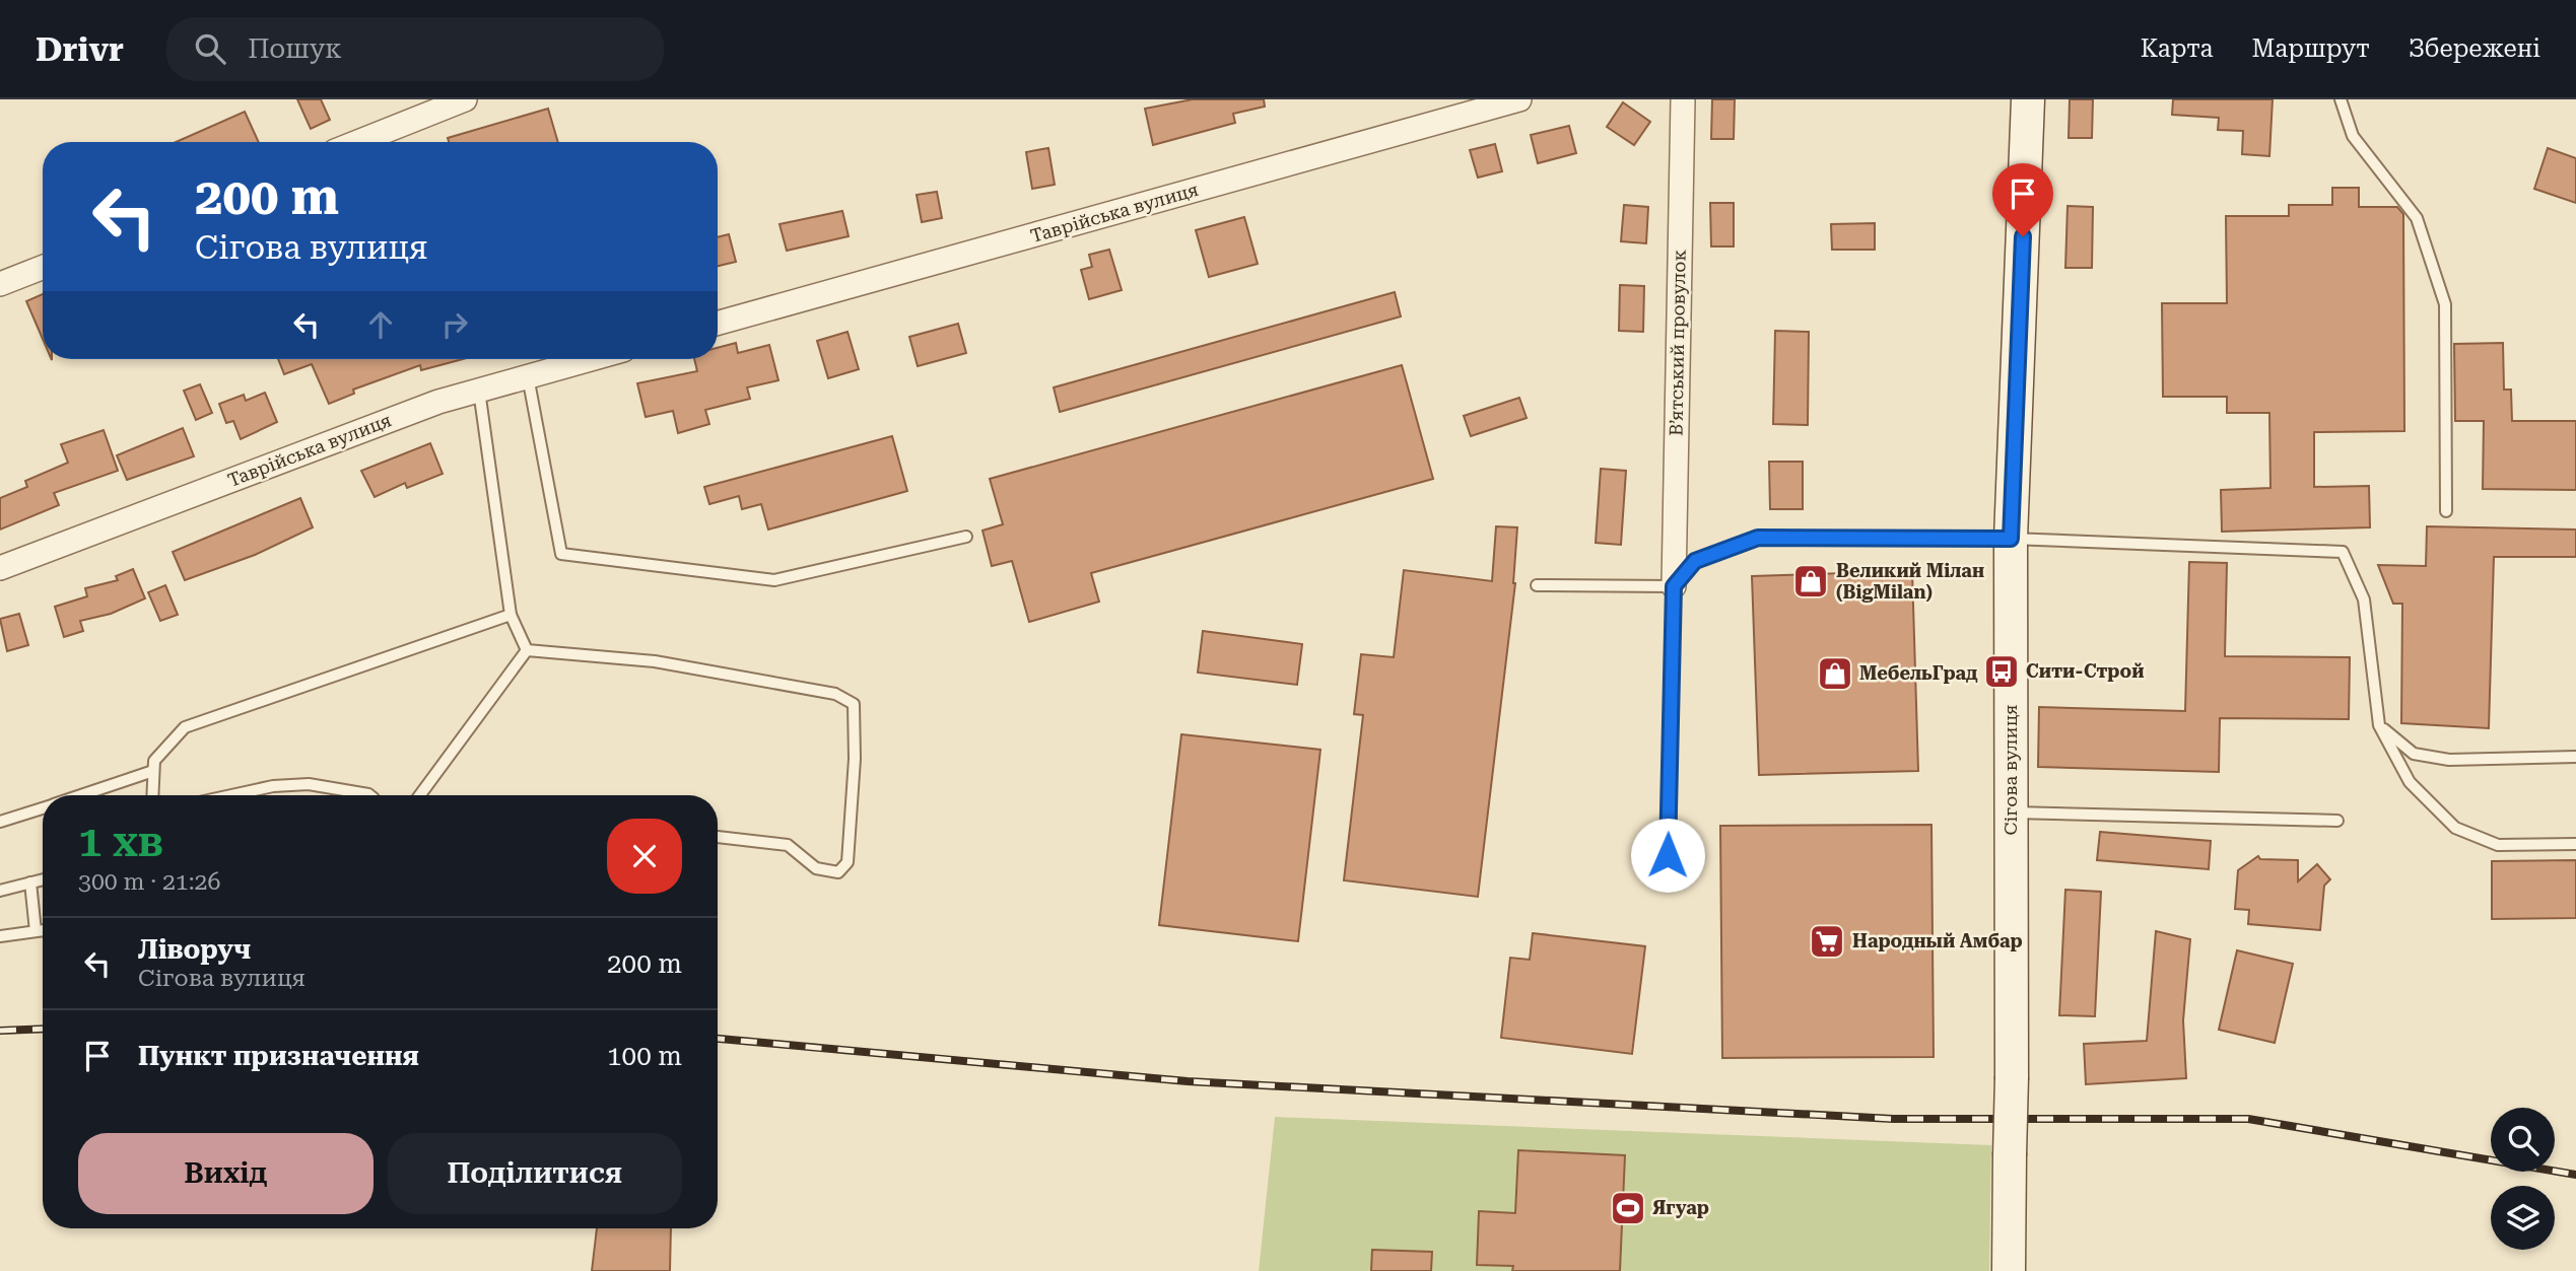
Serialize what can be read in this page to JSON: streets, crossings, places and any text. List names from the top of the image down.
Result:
{
  "streets": {
    "street": ["Таврійська вулиця", "В’ятський провулок", "Сігова вулиця"]
  },
  "places": {
    "shop": ["Великий Мілан (BigMilan)", "МебельГрад"],
    "bus stop": ["Сити-Строй"],
    "supermarket": ["Народный Амбар"],
    "sports": ["Ягуар"]
  },
  "page": {
    "header": "Drivr",
    "search": "Пошук",
    "nav": ["Карта", "Маршрут", "Збережені"],
    "turn": ["200 m", "Сігова вулиця"],
    "heading": ["1 хв", "300 m · 21:26"],
    "list": [
      {
        "name": "Ліворуч",
        "note": "Сігова вулиця",
        "value": "200 m"
      },
      {
        "name": "Пункт призначення",
        "value": "100 m"
      }
    ],
    "buttons": ["Вихід", "Поділитися"]
  }
}
